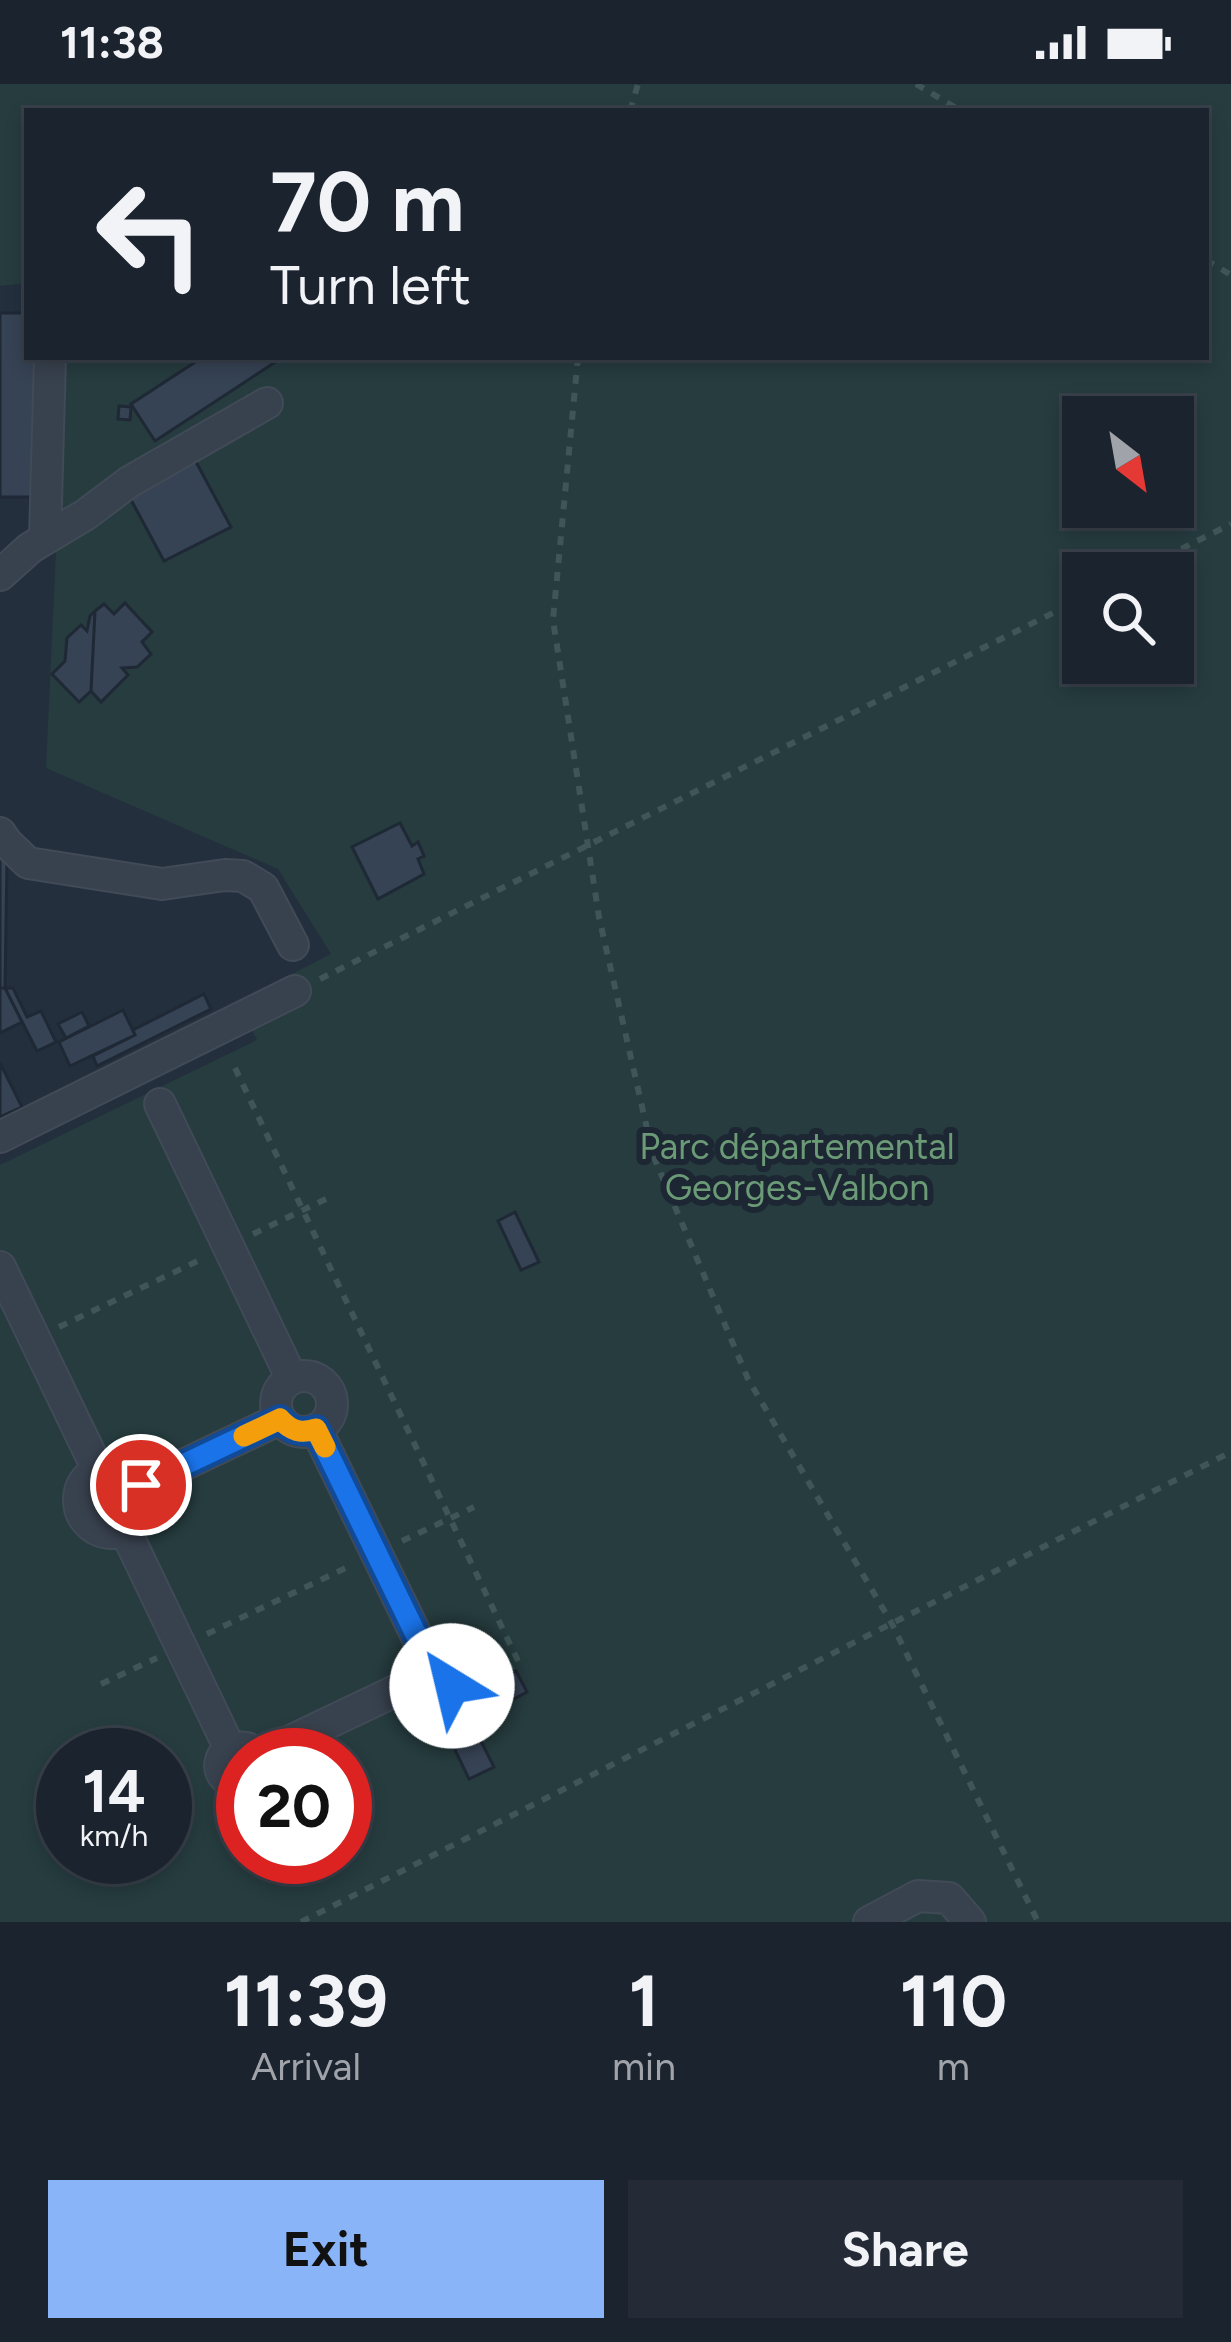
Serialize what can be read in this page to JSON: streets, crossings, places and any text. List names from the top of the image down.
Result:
{
  "parks": ["Parc départemental Georges-Valbon"],
  "north": "bottom right",
  "page": {
    "status": "11:38",
    "turn": ["70 m", "Turn left"],
    "speed": "14 km/h",
    "limit": "20",
    "eta": [
      "11:39",
      "Arrival",
      "1",
      "min",
      "110",
      "m"
    ],
    "buttons": ["Exit", "Share"]
  }
}
